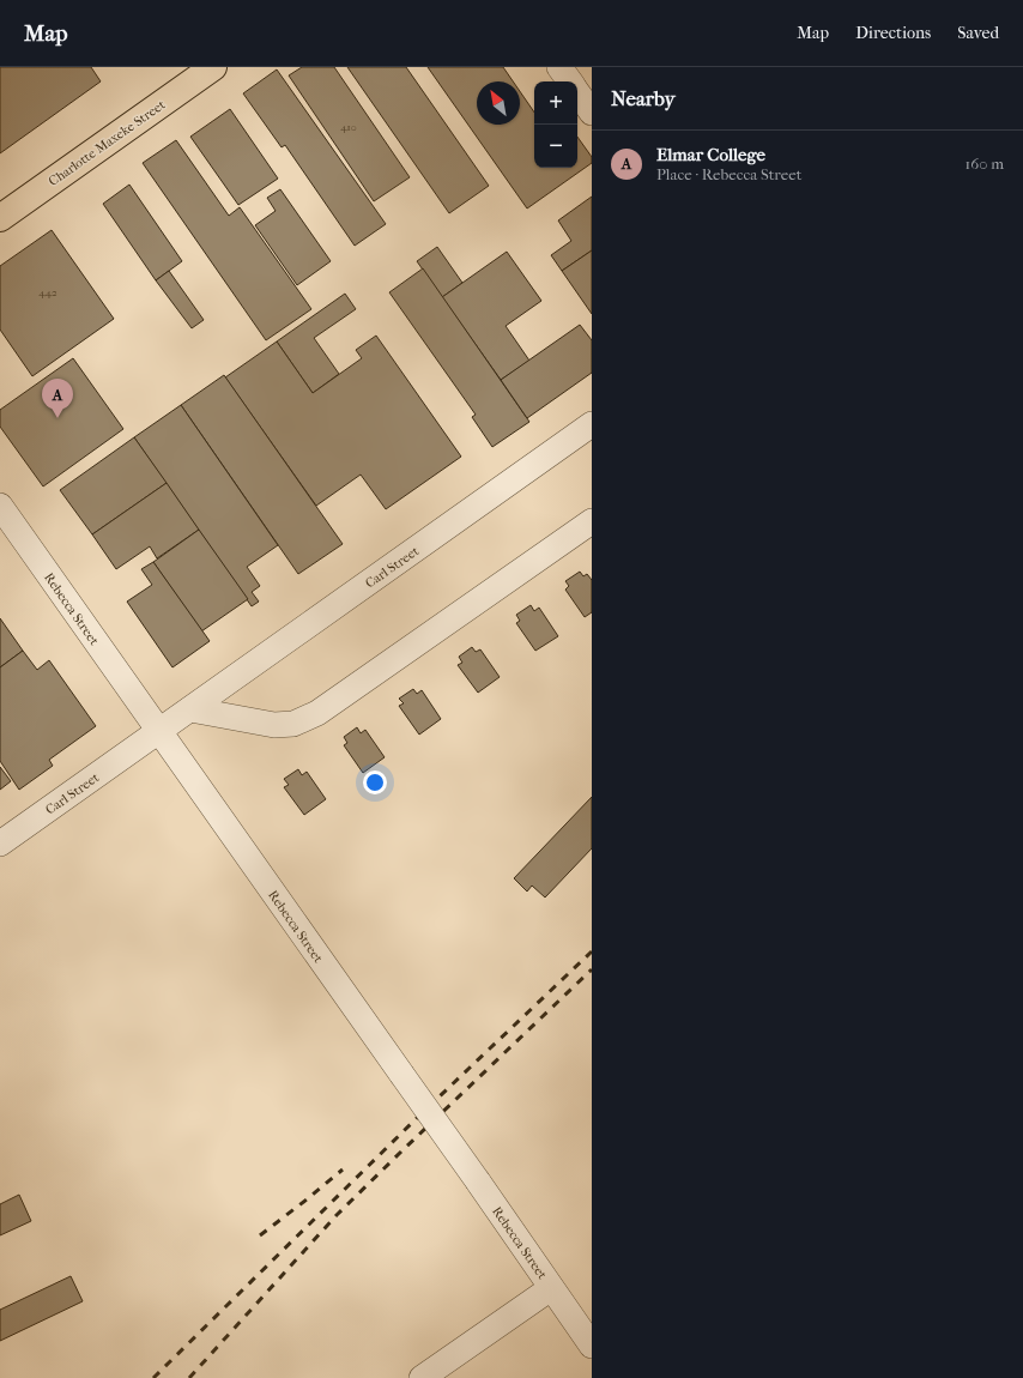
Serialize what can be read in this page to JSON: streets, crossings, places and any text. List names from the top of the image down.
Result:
{
  "streets": {
    "main road": ["Charlotte Maxeke Street"],
    "street": ["Carl Street", "Rebecca Street"]
  },
  "crossings": [
    ["Carl Street", "Rebecca Street"]
  ],
  "house_numbers": ["410", "442"],
  "north": "top left",
  "page": {
    "header": "Map",
    "nav": ["Map", "Directions", "Saved"],
    "heading": "Nearby",
    "map_buttons": ["+", "−"],
    "list": [
      {
        "mark": "A",
        "name": "Elmar College",
        "note": "Place · Rebecca Street",
        "value": "160 m"
      }
    ],
    "pins": "A"
  }
}
